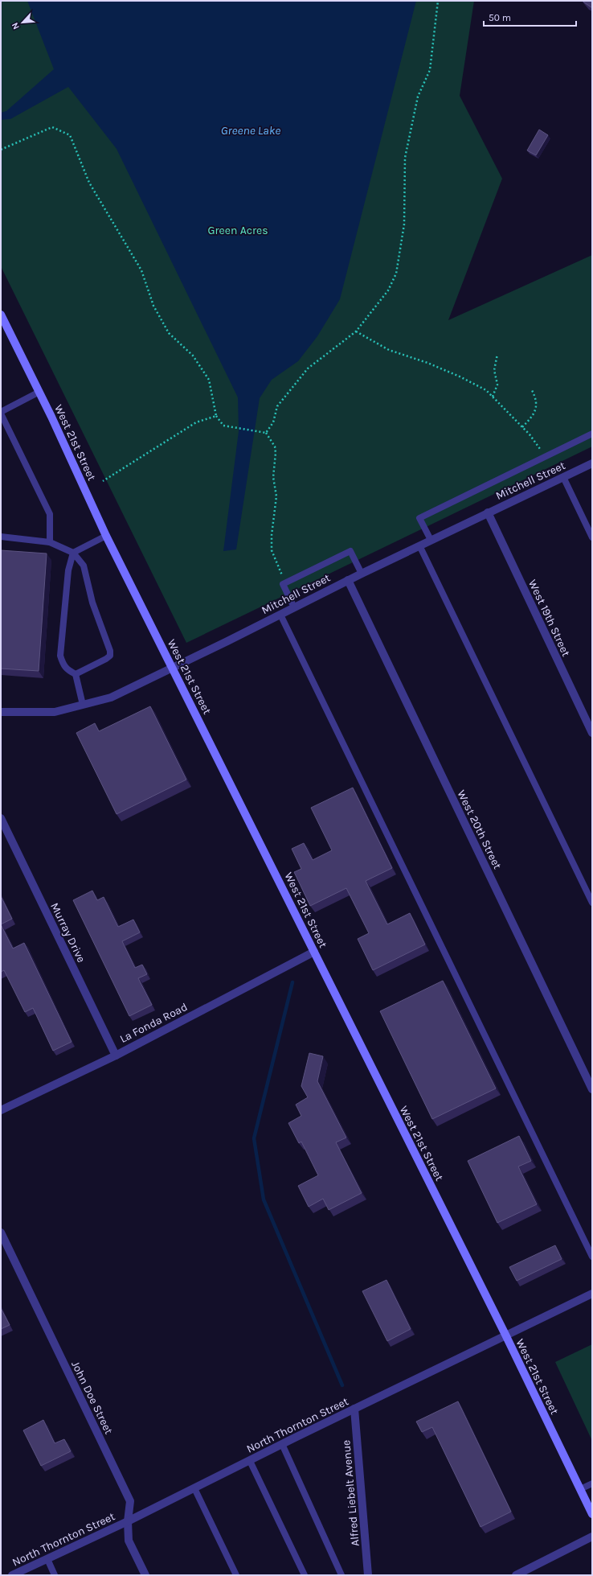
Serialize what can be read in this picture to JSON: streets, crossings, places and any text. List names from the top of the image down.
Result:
{
  "streets": {
    "main road": ["West 21st Street"],
    "street": [
      "Mitchell Street",
      "West 19th Street",
      "West 20th Street",
      "Murray Drive",
      "La Fonda Road",
      "John Doe Street",
      "North Thornton Street",
      "Alfred Liebelt Avenue"
    ]
  },
  "crossings": [
    ["West 21st Street", "Mitchell Street"],
    ["West 21st Street", "La Fonda Road"],
    ["West 21st Street", "North Thornton Street"],
    ["Mitchell Street", "West 19th Street"],
    ["Mitchell Street", "West 20th Street"],
    ["Murray Drive", "La Fonda Road"],
    ["John Doe Street", "North Thornton Street"],
    ["North Thornton Street", "Alfred Liebelt Avenue"]
  ],
  "water": ["Greene Lake"],
  "parks": ["Green Acres"],
  "scale_bar": "50 m",
  "north": "bottom left"
}
